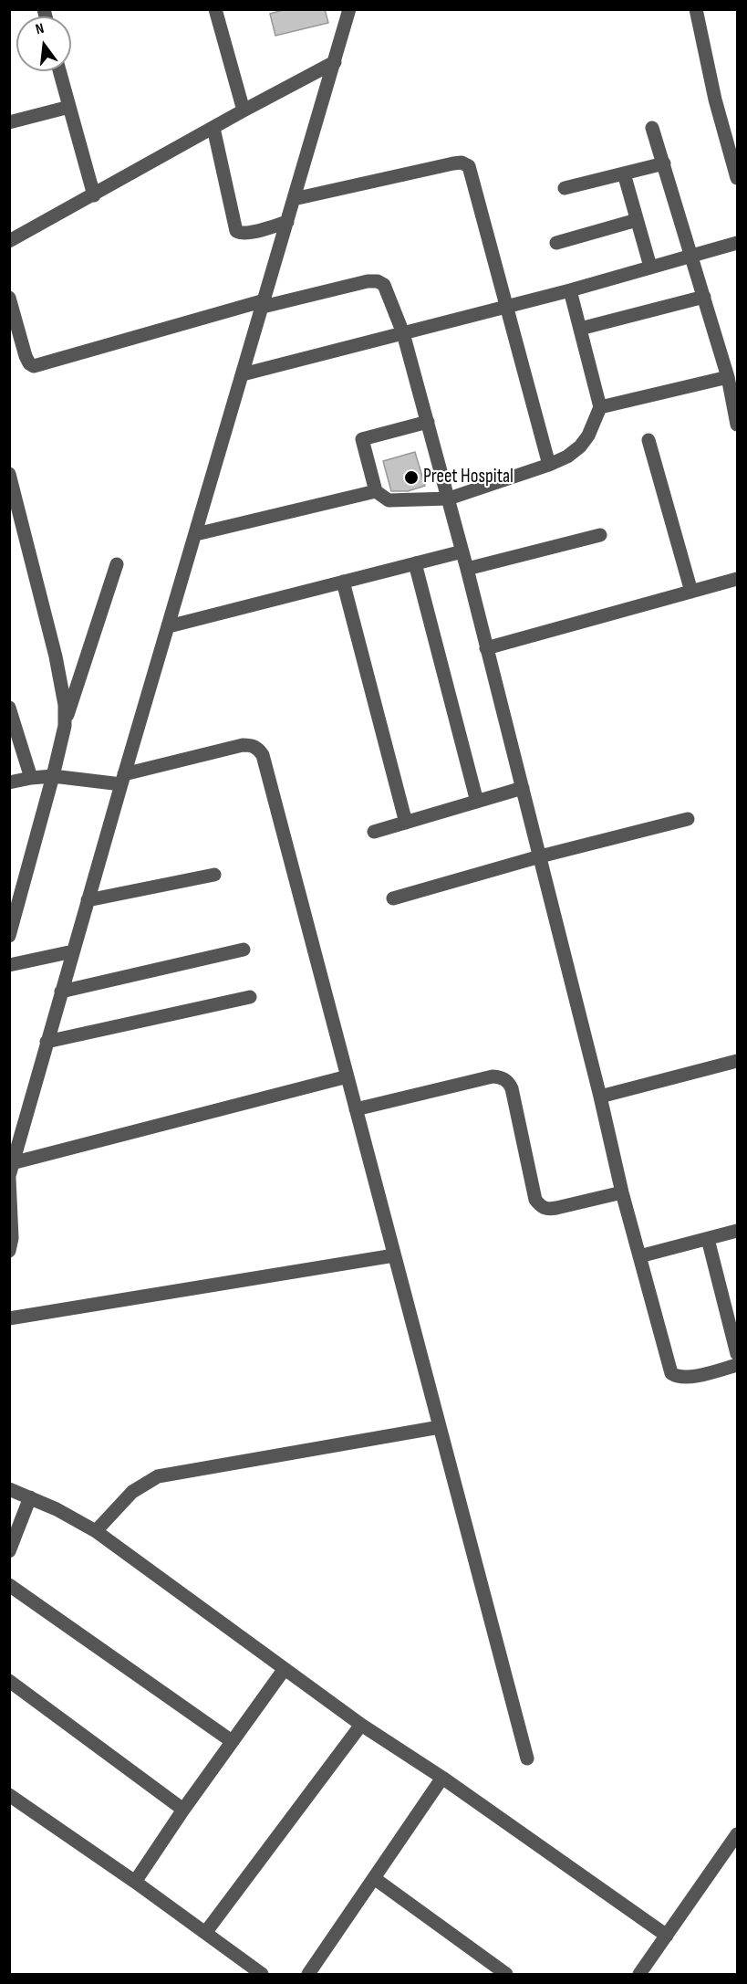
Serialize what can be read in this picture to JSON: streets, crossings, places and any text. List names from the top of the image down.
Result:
{
  "places": ["Preet Hospital"],
  "north": "top"
}
